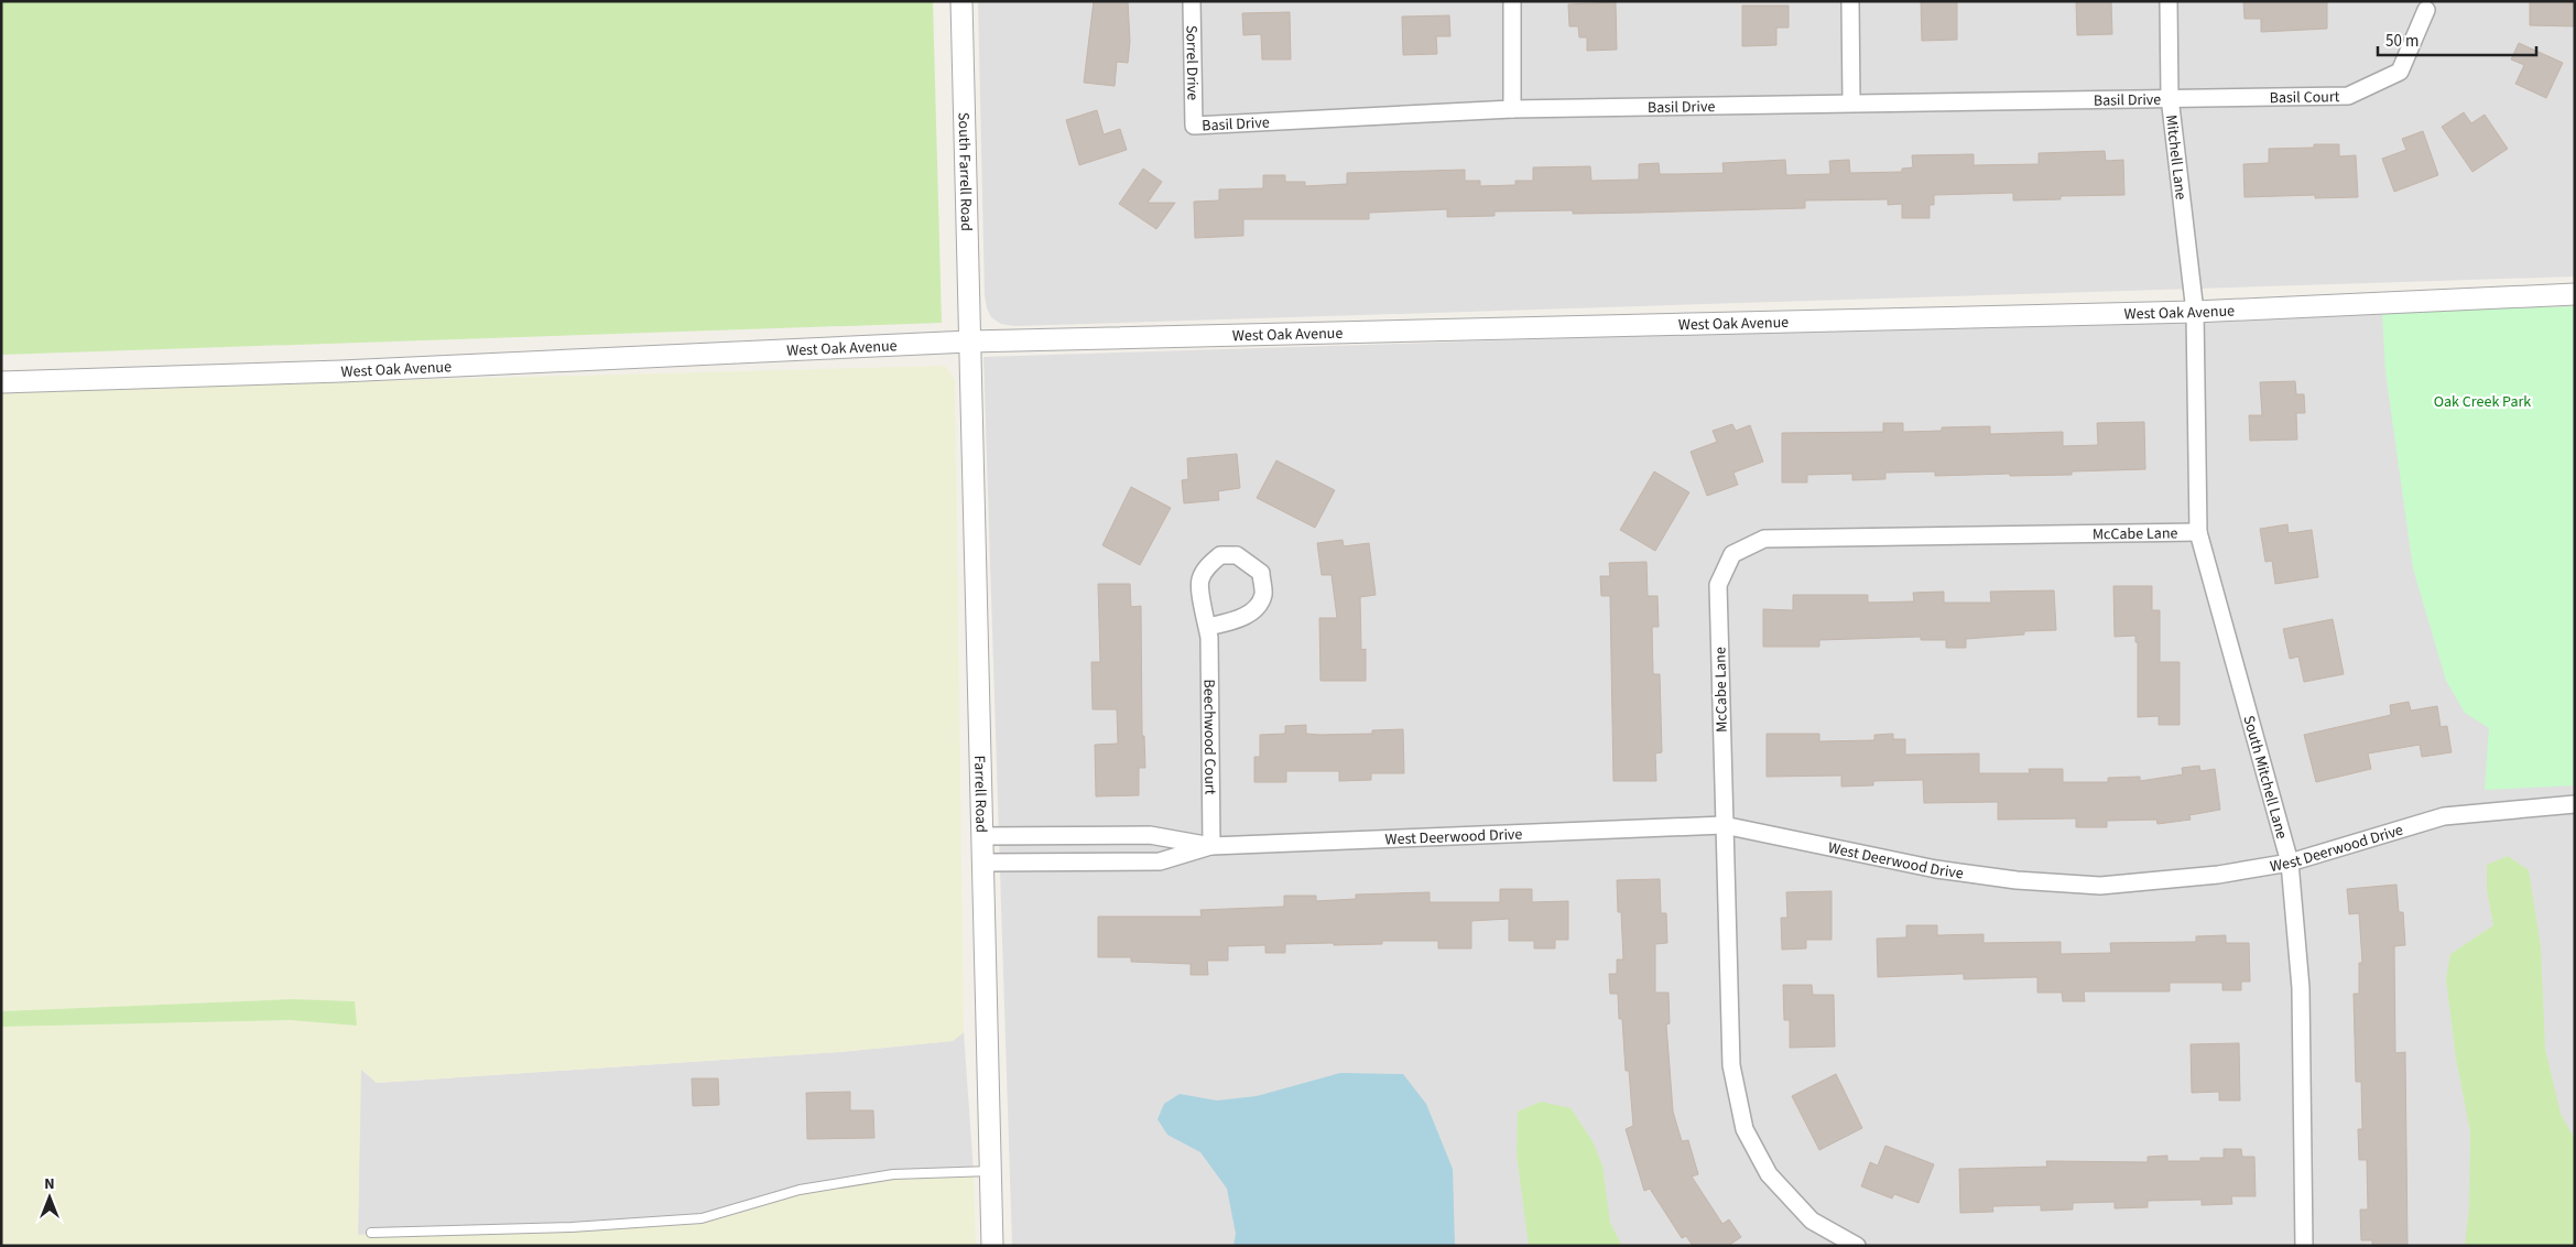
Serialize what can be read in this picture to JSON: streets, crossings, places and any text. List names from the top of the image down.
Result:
{
  "streets": {
    "street": [
      "Sorrel Drive",
      "Basil Court",
      "Basil Drive",
      "Mitchell Lane",
      "South Farrell Road",
      "West Oak Avenue",
      "McCabe Lane",
      "Beechwood Court",
      "South Mitchell Lane",
      "Farrell Road",
      "West Deerwood Drive"
    ]
  },
  "crossings": [
    ["Sorrel Drive", "Basil Drive"],
    ["Basil Court", "Basil Drive"],
    ["Basil Court", "Mitchell Lane"],
    ["Basil Drive", "Mitchell Lane"],
    ["Mitchell Lane", "West Oak Avenue"],
    ["Mitchell Lane", "South Mitchell Lane"],
    ["South Farrell Road", "West Oak Avenue"],
    ["South Farrell Road", "Farrell Road"],
    ["West Oak Avenue", "South Mitchell Lane"],
    ["West Oak Avenue", "Farrell Road"],
    ["McCabe Lane", "South Mitchell Lane"],
    ["McCabe Lane", "West Deerwood Drive"],
    ["Beechwood Court", "West Deerwood Drive"],
    ["South Mitchell Lane", "West Deerwood Drive"],
    ["Farrell Road", "West Deerwood Drive"]
  ],
  "parks": ["Oak Creek Park"],
  "scale_bar": "50 m",
  "north": "top"
}
